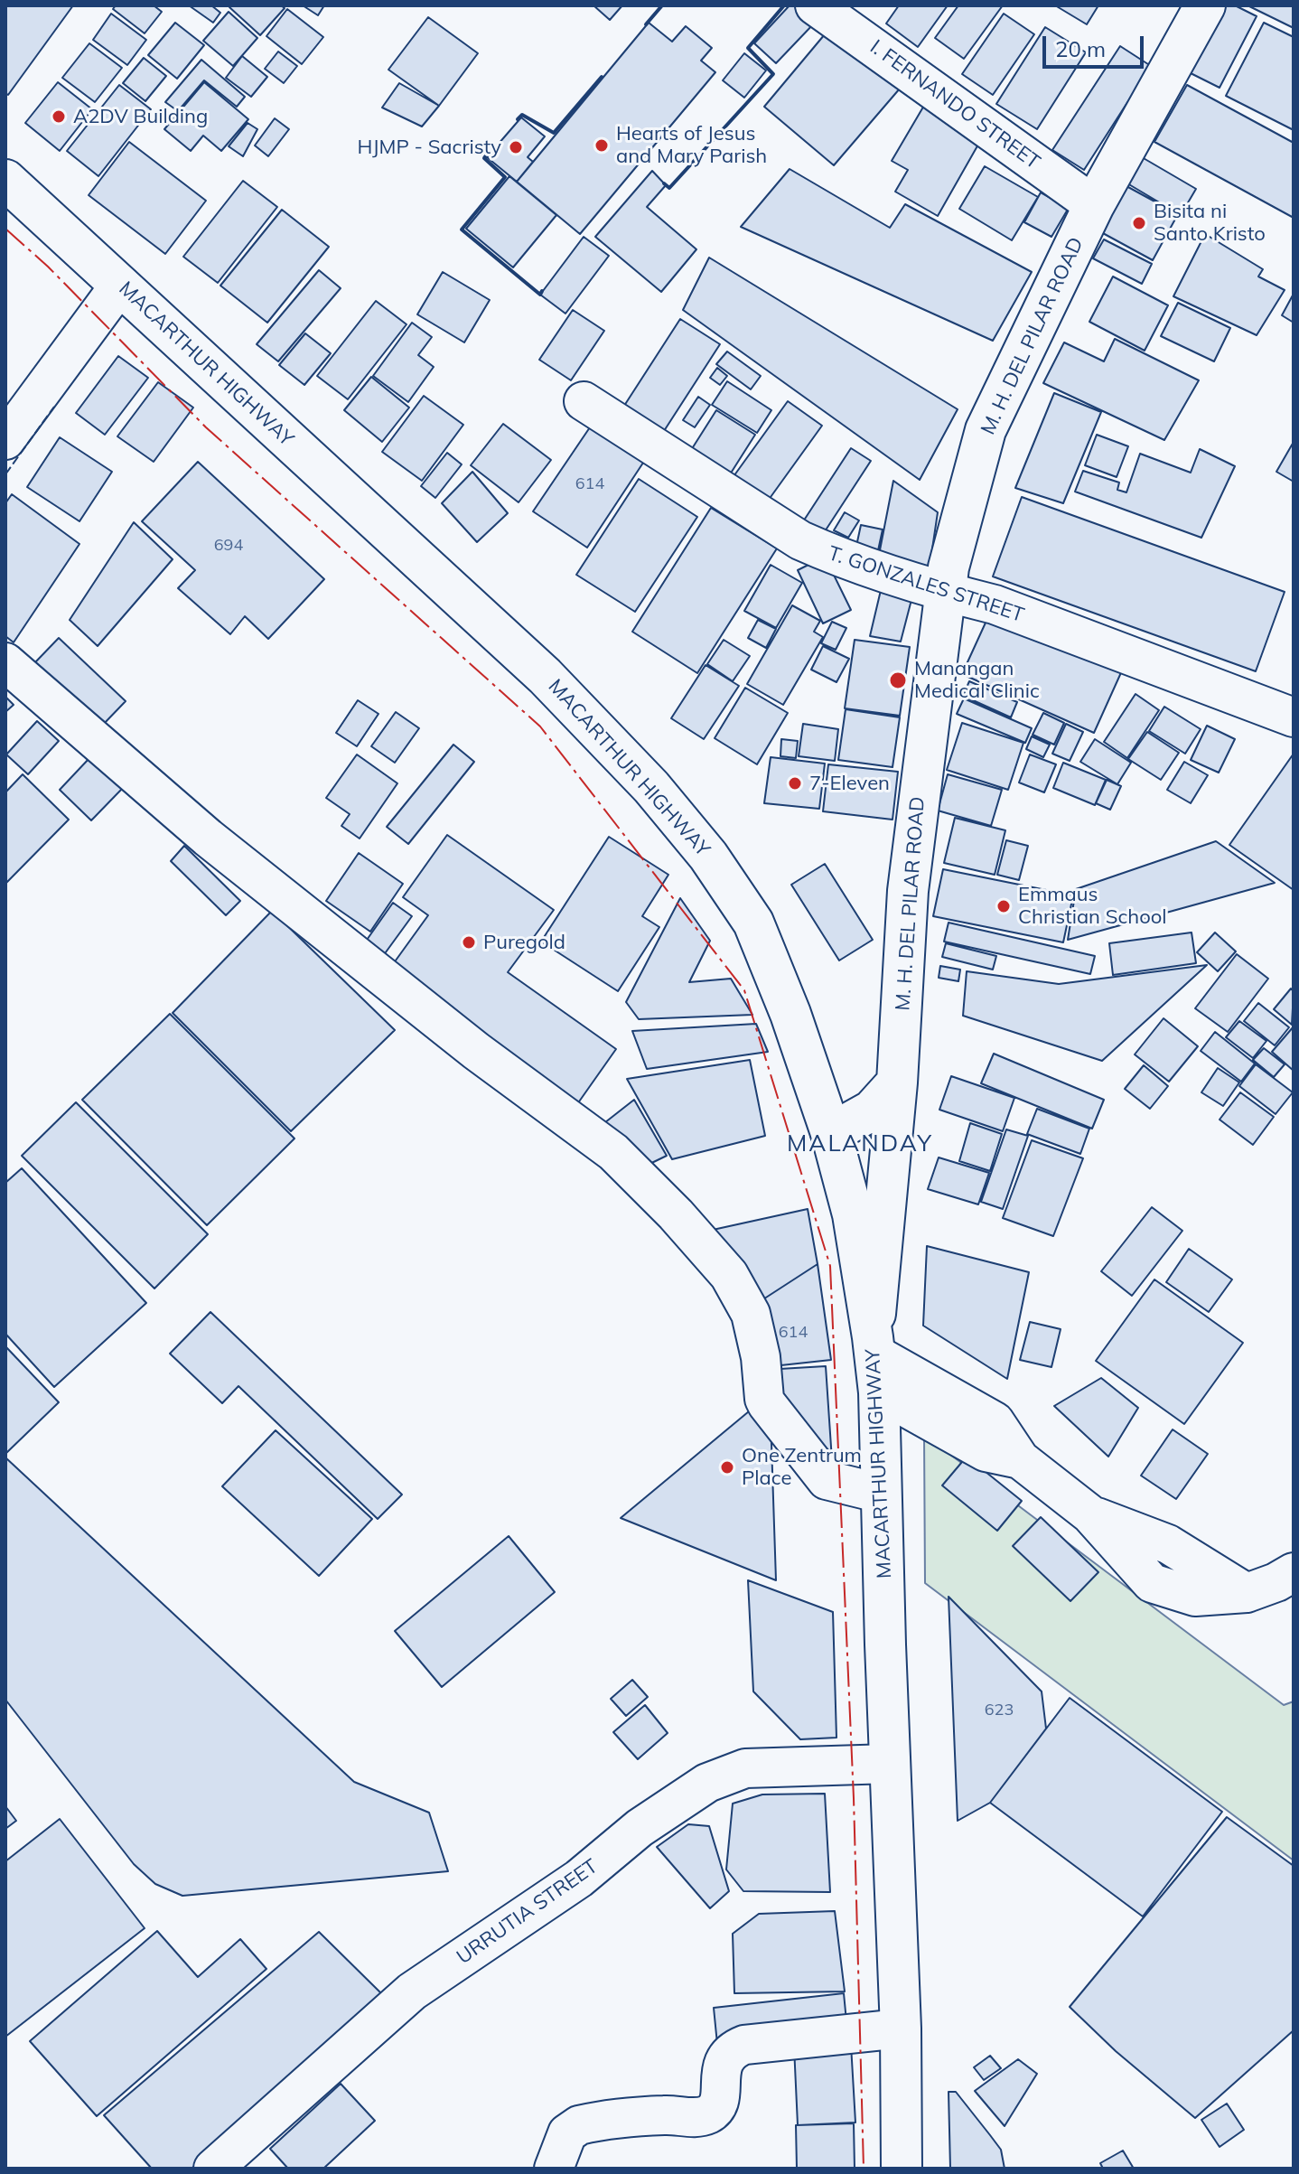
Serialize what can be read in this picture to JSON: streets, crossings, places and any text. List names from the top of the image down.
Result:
{
  "streets": {
    "main road": ["M. H. DEL PILAR ROAD", "MACARTHUR HIGHWAY"],
    "street": ["I. FERNANDO STREET", "T. GONZALES STREET", "URRUTIA STREET"]
  },
  "crossings": [
    ["I. FERNANDO STREET", "M. H. DEL PILAR ROAD"],
    ["M. H. DEL PILAR ROAD", "MACARTHUR HIGHWAY"],
    ["M. H. DEL PILAR ROAD", "T. GONZALES STREET"],
    ["MACARTHUR HIGHWAY", "URRUTIA STREET"]
  ],
  "districts": ["MALANDAY"],
  "places": [
    "A2DV Building",
    "Hearts of Jesus and Mary Parish",
    "HJMP - Sacristy",
    "Bisita ni Santo Kristo",
    "Manangan Medical Clinic",
    "7-Eleven",
    "Emmaus Christian School",
    "Puregold",
    "One Zentrum Place"
  ],
  "house_numbers": [
    "614",
    "694",
    "614",
    "623"
  ],
  "scale_bar": "20 m"
}
